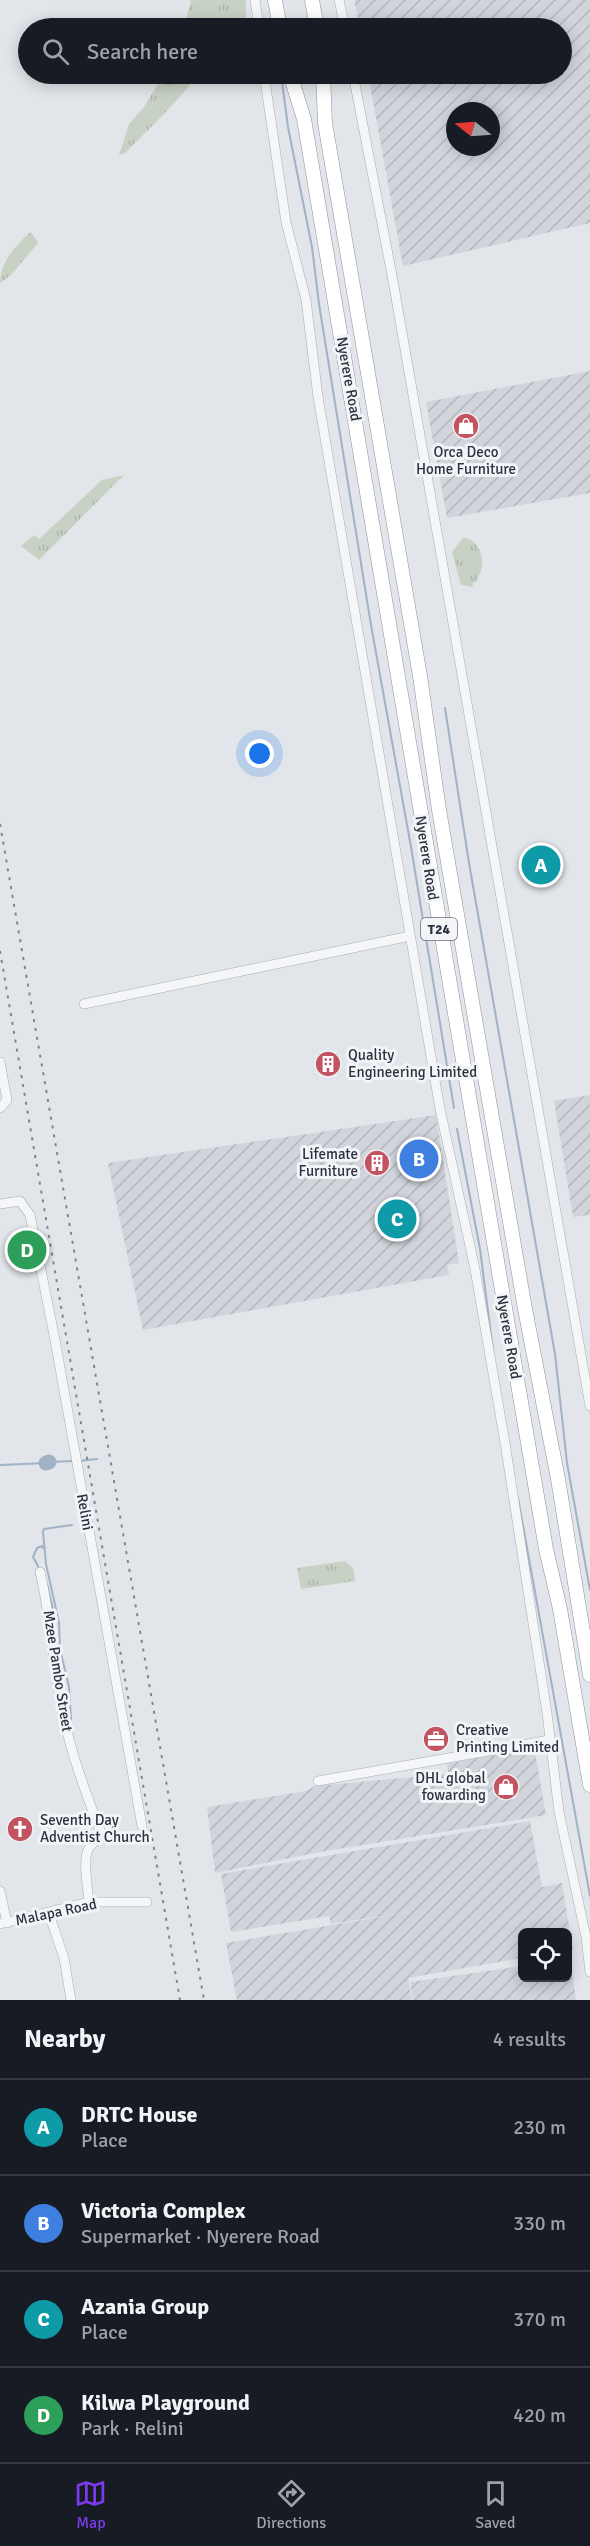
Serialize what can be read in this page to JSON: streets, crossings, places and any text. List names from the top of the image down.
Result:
{
  "streets": {
    "highway": ["Nyerere Road", "T24"],
    "street": ["Relini", "Mzee Pambo Street", "Malapa Road"]
  },
  "crossings": [
    ["Mzee Pambo Street", "Malapa Road"]
  ],
  "places": {
    "shop": ["Orca Deco Home Furniture", "DHL global fowarding"],
    "building": ["Quality Engineering Limited", "Lifemate Furniture"],
    "office": ["Creative Printing Limited"],
    "church": ["Seventh Day Adventist Church"]
  },
  "north": "left",
  "page": {
    "search": "Search here",
    "pins": [
      "A",
      "B",
      "C",
      "D"
    ],
    "heading": ["Nearby", "4 results"],
    "list": [
      {
        "mark": "A",
        "name": "DRTC House",
        "note": "Place",
        "value": "230 m"
      },
      {
        "mark": "B",
        "name": "Victoria Complex",
        "note": "Supermarket · Nyerere Road",
        "value": "330 m"
      },
      {
        "mark": "C",
        "name": "Azania Group",
        "note": "Place",
        "value": "370 m"
      },
      {
        "mark": "D",
        "name": "Kilwa Playground",
        "note": "Park · Relini",
        "value": "420 m"
      }
    ],
    "nav": ["Map", "Directions", "Saved"]
  }
}
